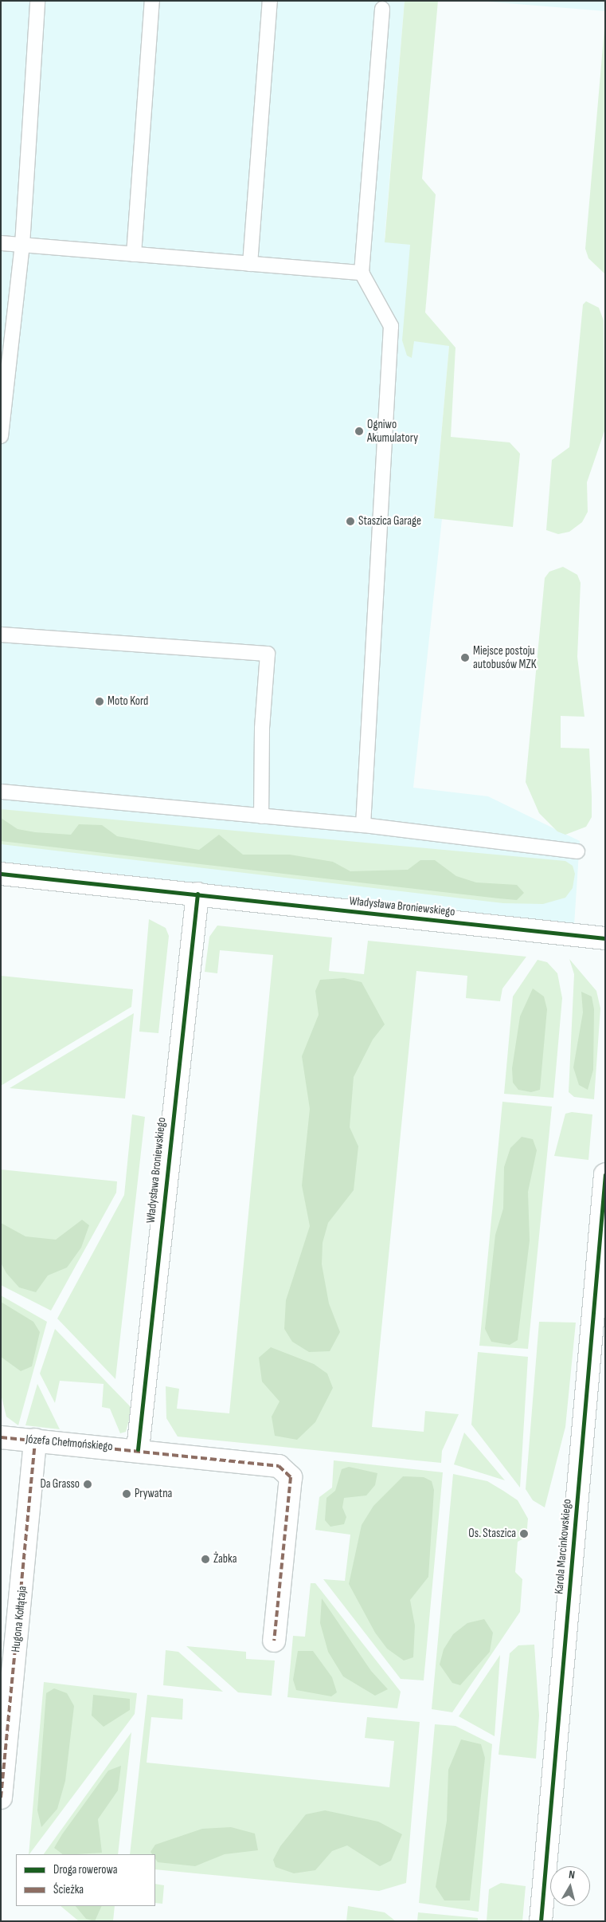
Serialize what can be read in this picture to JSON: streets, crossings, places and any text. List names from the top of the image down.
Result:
{
  "streets": {
    "street": [
      "Władysława Broniewskiego",
      "Józefa Chełmońskiego",
      "Karola Marcinkowskiego",
      "Hugona Kołłątaja"
    ]
  },
  "crossings": [
    ["Władysława Broniewskiego", "Józefa Chełmońskiego"],
    ["Józefa Chełmońskiego", "Hugona Kołłątaja"]
  ],
  "places": [
    "Ogniwo Akumulatory",
    "Staszica Garage",
    "Miejsce postoju autobusów MZK",
    "Moto Kord",
    "Da Grasso",
    "Prywatna",
    "Os. Staszica",
    "Żabka"
  ],
  "legend": ["Droga rowerowa", "Ścieżka"],
  "north": "top"
}
